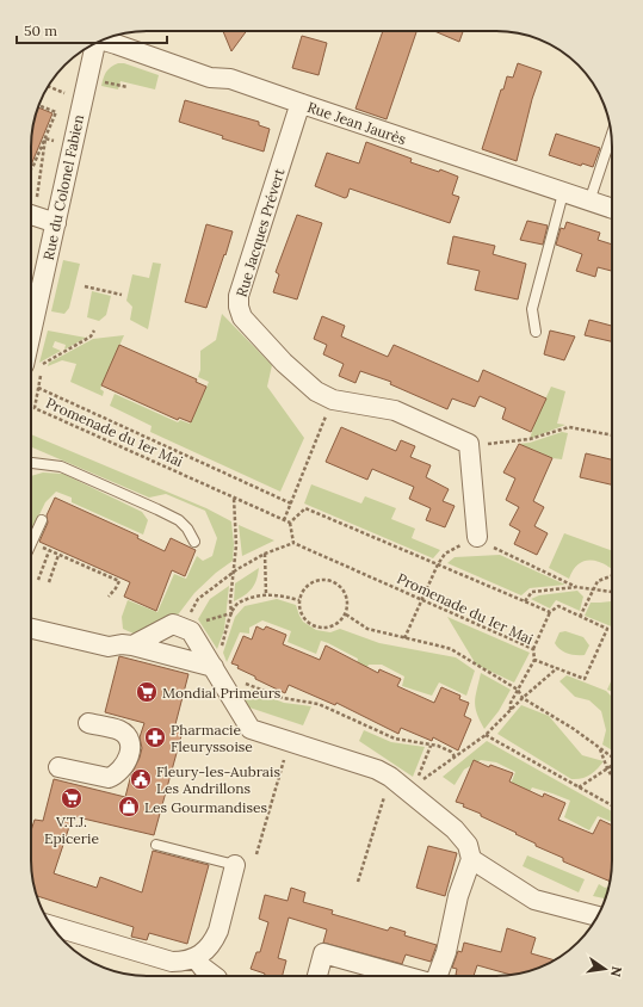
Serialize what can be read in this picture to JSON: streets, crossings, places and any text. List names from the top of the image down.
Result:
{
  "streets": {
    "street": ["Rue Jean Jaurès", "Rue du Colonel Fabien", "Rue Jacques Prévert"],
    "path": ["Promenade du 1er Mai"]
  },
  "crossings": [
    ["Rue Jean Jaurès", "Rue Jacques Prévert"]
  ],
  "places": {
    "supermarket": ["Mondial Primeurs", "V.T.J. Epicerie"],
    "pharmacy": ["Pharmacie Fleuryssoise"],
    "public building": ["Fleury-les-Aubrais Les Andrillons"],
    "shop": ["Les Gourmandises"]
  },
  "scale_bar": "50 m",
  "north": "right"
}
